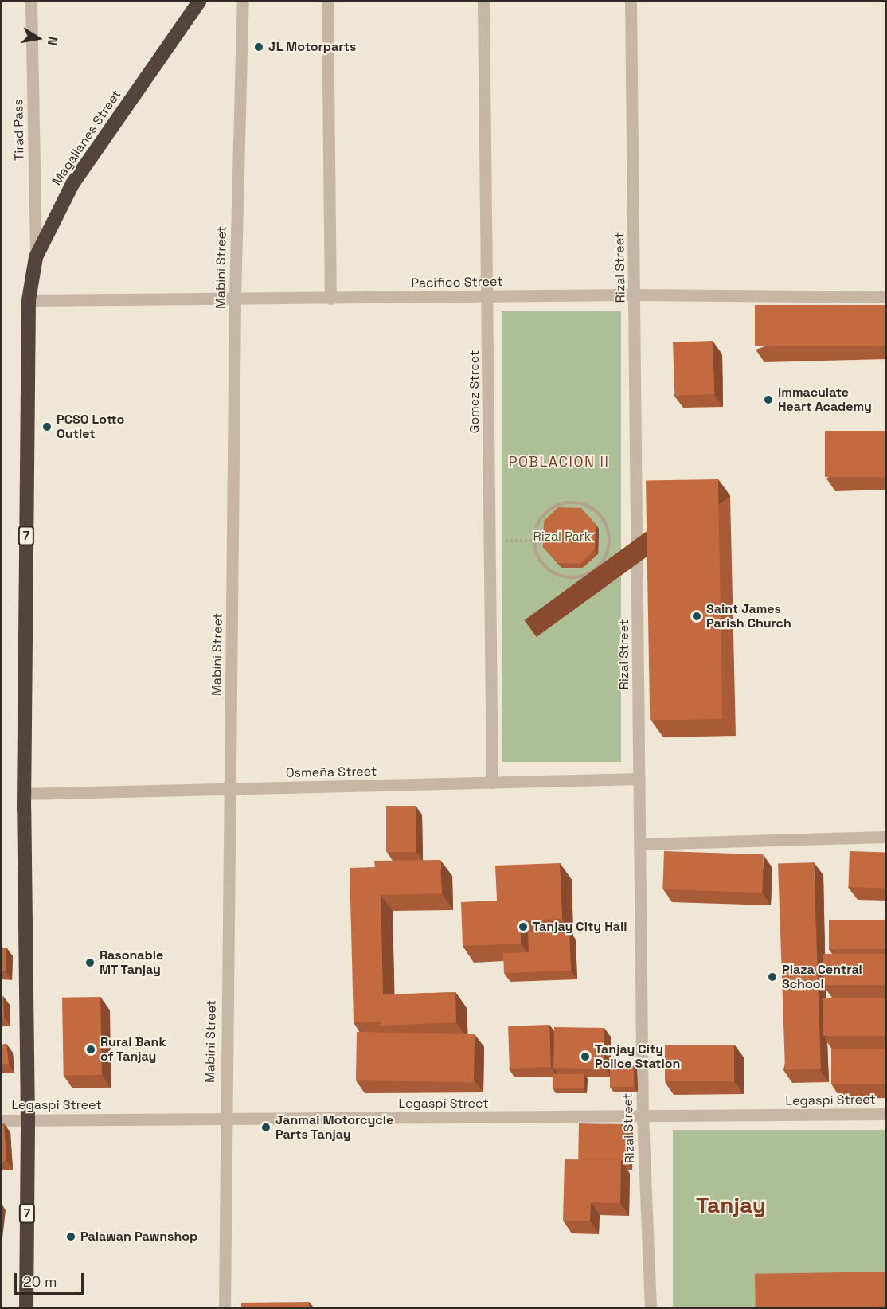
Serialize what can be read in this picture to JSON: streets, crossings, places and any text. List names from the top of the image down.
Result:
{
  "streets": {
    "highway": ["Magallanes Street", "7"],
    "street": [
      "Tirad Pass",
      "Mabini Street",
      "Rizal Street",
      "Pacifico Street",
      "Gomez Street",
      "Osmeña Street",
      "Legaspi Street"
    ]
  },
  "crossings": [
    ["Tirad Pass", "Magallanes Street"],
    ["Magallanes Street", "Pacifico Street"],
    ["Magallanes Street", "Osmeña Street"],
    ["Magallanes Street", "Legaspi Street"],
    ["Mabini Street", "Pacifico Street"],
    ["Mabini Street", "Osmeña Street"],
    ["Mabini Street", "Legaspi Street"],
    ["Rizal Street", "Pacifico Street"],
    ["Rizal Street", "Osmeña Street"],
    ["Rizal Street", "Legaspi Street"],
    ["Pacifico Street", "Gomez Street"],
    ["Gomez Street", "Osmeña Street"]
  ],
  "districts": ["POBLACION II", "Tanjay"],
  "parks": ["Rizal Park"],
  "places": [
    "JL Motorparts",
    "Immaculate Heart Academy",
    "PCSO Lotto Outlet",
    "Saint James Parish Church",
    "Tanjay City Hall",
    "Rasonable MT Tanjay",
    "Plaza Central School",
    "Rural Bank of Tanjay",
    "Tanjay City Police Station",
    "Janmai Motorcycle Parts Tanjay",
    "Palawan Pawnshop"
  ],
  "scale_bar": "20 m",
  "north": "right"
}
